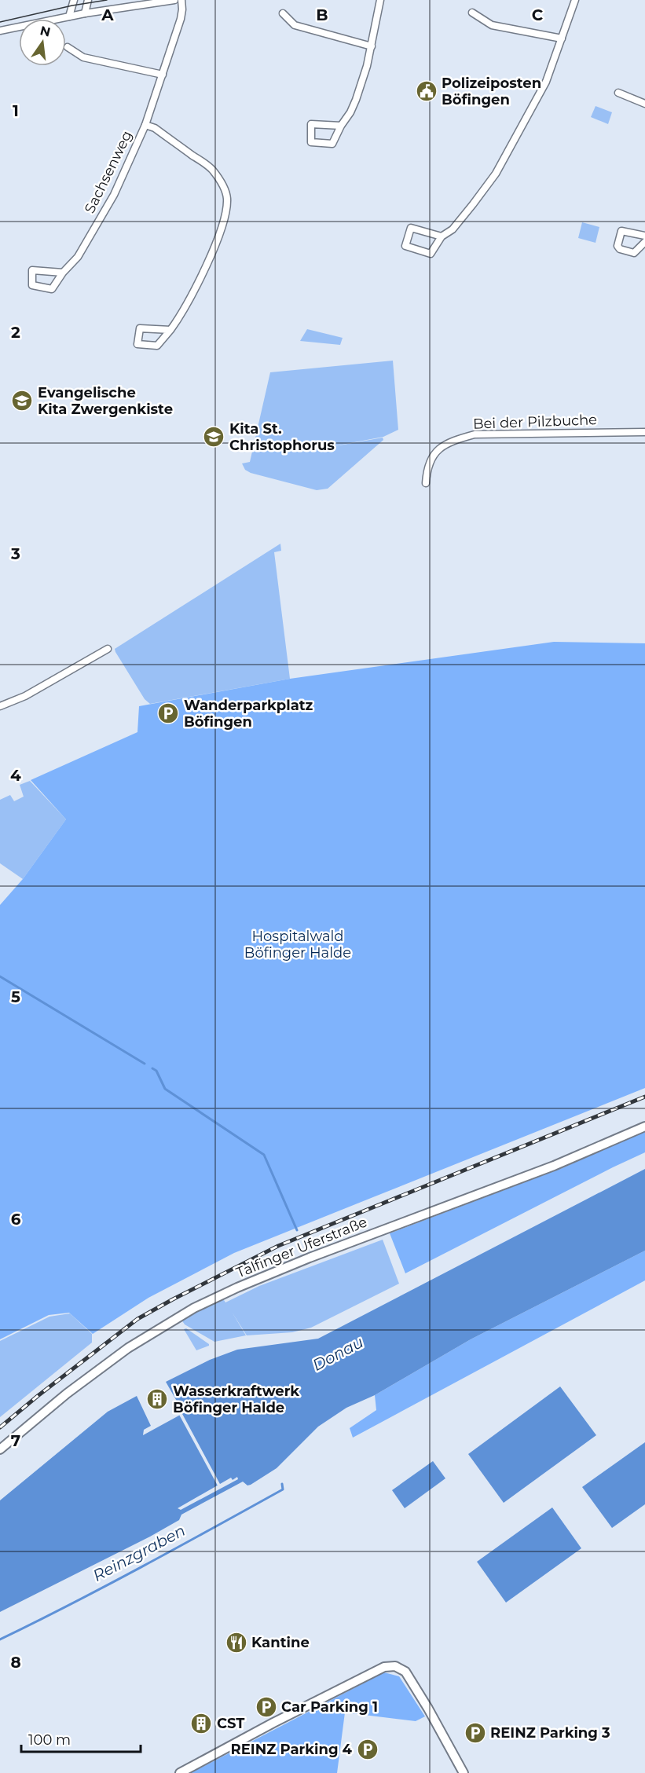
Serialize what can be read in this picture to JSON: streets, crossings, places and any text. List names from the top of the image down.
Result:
{
  "streets": {
    "street": ["Sachsenweg", "Bei der Pilzbuche", "Talfinger Uferstraße"]
  },
  "water": ["Donau", "Reinzgraben"],
  "parks": ["Hospitalwald Böfinger Halde"],
  "places": {
    "public building": ["Polizeiposten Böfingen"],
    "school or university": ["Evangelische Kita Zwergenkiste", "Kita St. Christophorus"],
    "parking": [
      "Wanderparkplatz Böfingen",
      "Car Parking 1",
      "REINZ Parking 3",
      "REINZ Parking 4"
    ],
    "building": ["Wasserkraftwerk Böfinger Halde", "CST"],
    "restaurant": ["Kantine"]
  },
  "scale_bar": "100 m",
  "north": "top",
  "grid": {
    "columns": ["A", "B", "C"],
    "rows": [
      "1",
      "2",
      "3",
      "4",
      "5",
      "6",
      "7",
      "8"
    ]
  }
}
